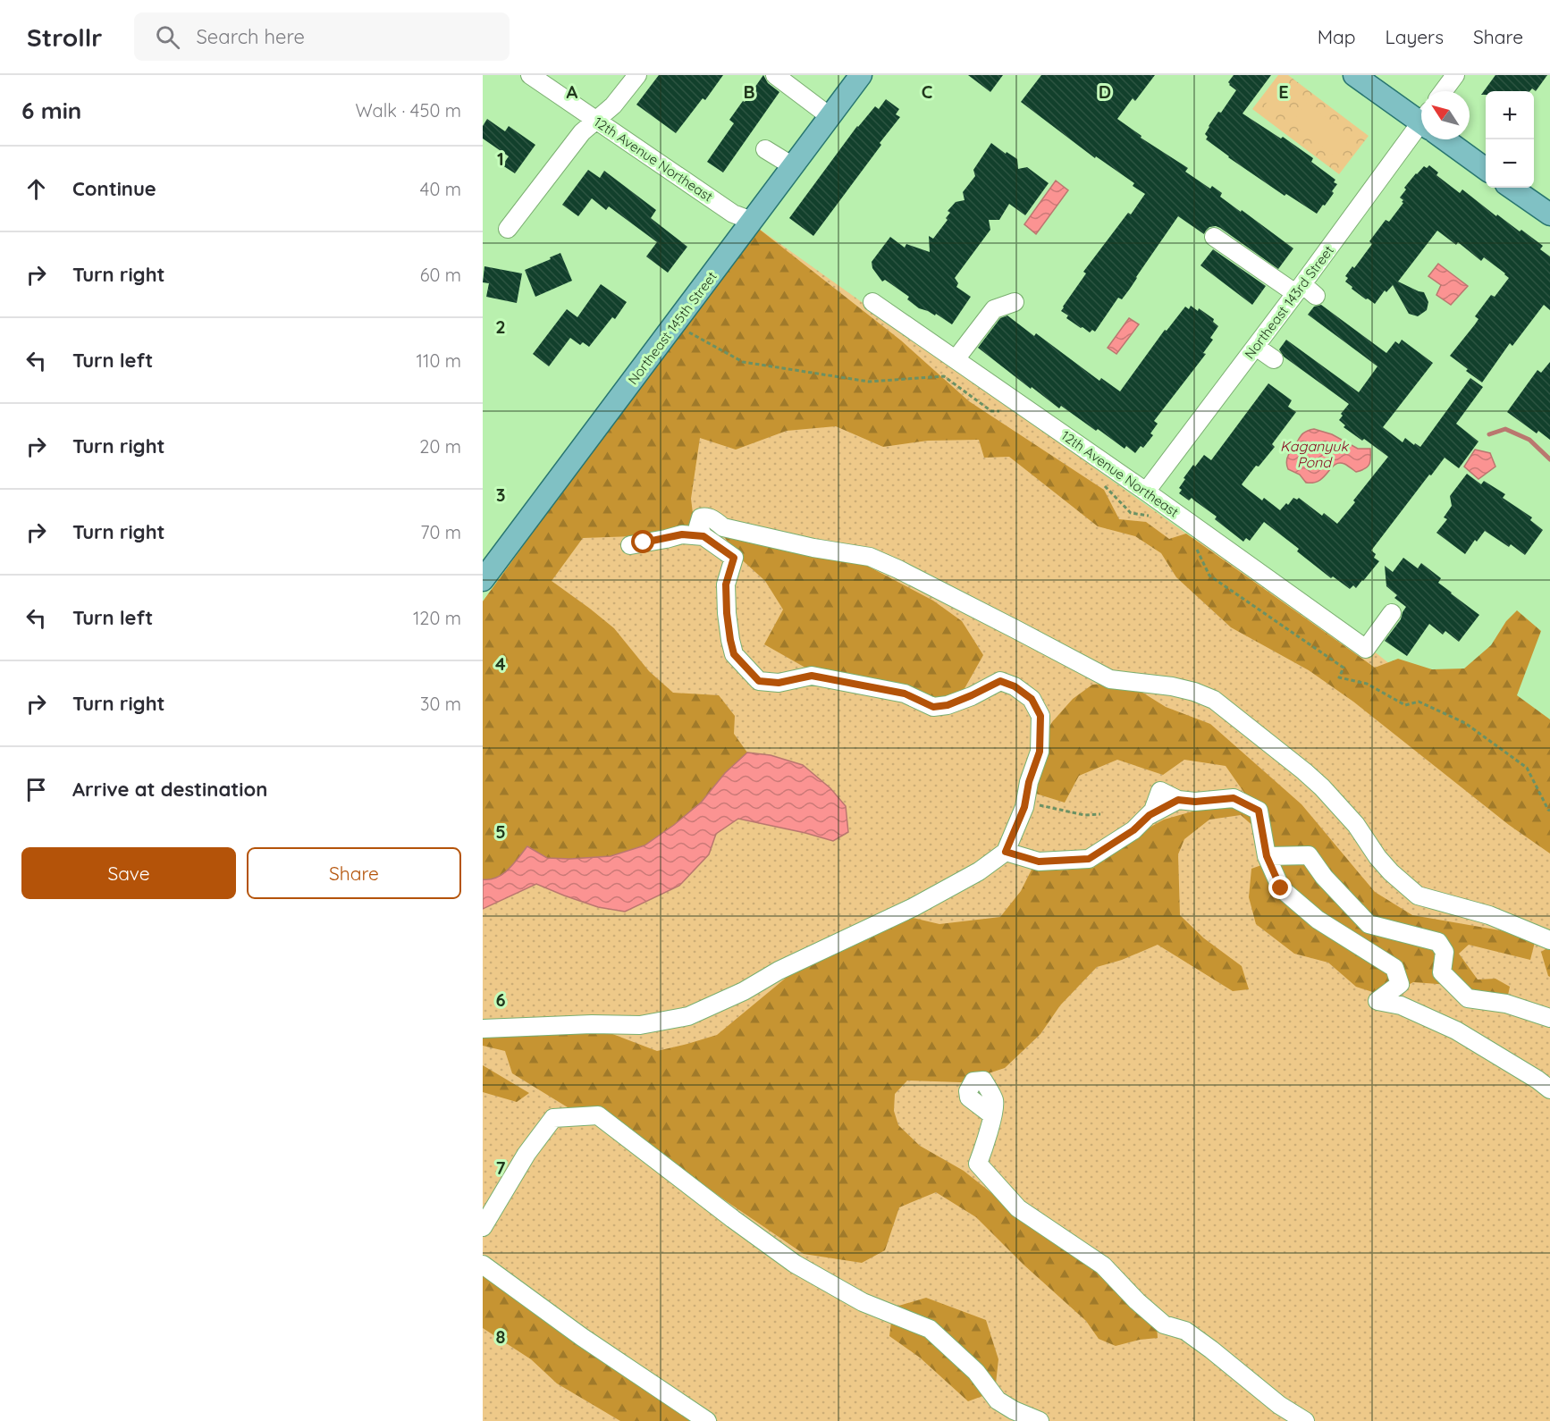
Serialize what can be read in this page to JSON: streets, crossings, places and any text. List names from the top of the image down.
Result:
{
  "streets": {
    "main road": ["Northeast 145th Street"],
    "street": ["12th Avenue Northeast", "Northeast 143rd Street"]
  },
  "crossings": [
    ["12th Avenue Northeast", "Northeast 143rd Street"],
    ["12th Avenue Northeast", "Northeast 145th Street"]
  ],
  "water": ["Kaganyuk Pond"],
  "north": "top left",
  "page": {
    "header": "Strollr",
    "search": "Search here",
    "nav": ["Map", "Layers", "Share"],
    "heading": ["6 min", "Walk · 450 m"],
    "map_buttons": ["+", "−"],
    "list": [
      ["Continue", "40 m"],
      ["Turn right", "60 m"],
      ["Turn left", "110 m"],
      ["Turn right", "20 m"],
      ["Turn right", "70 m"],
      ["Turn left", "120 m"],
      ["Turn right", "30 m"],
      "Arrive at destination"
    ],
    "buttons": ["Save", "Share"]
  },
  "grid": {
    "columns": [
      "A",
      "B",
      "C",
      "D",
      "E"
    ],
    "rows": [
      "1",
      "2",
      "3",
      "4",
      "5",
      "6",
      "7",
      "8"
    ]
  }
}
